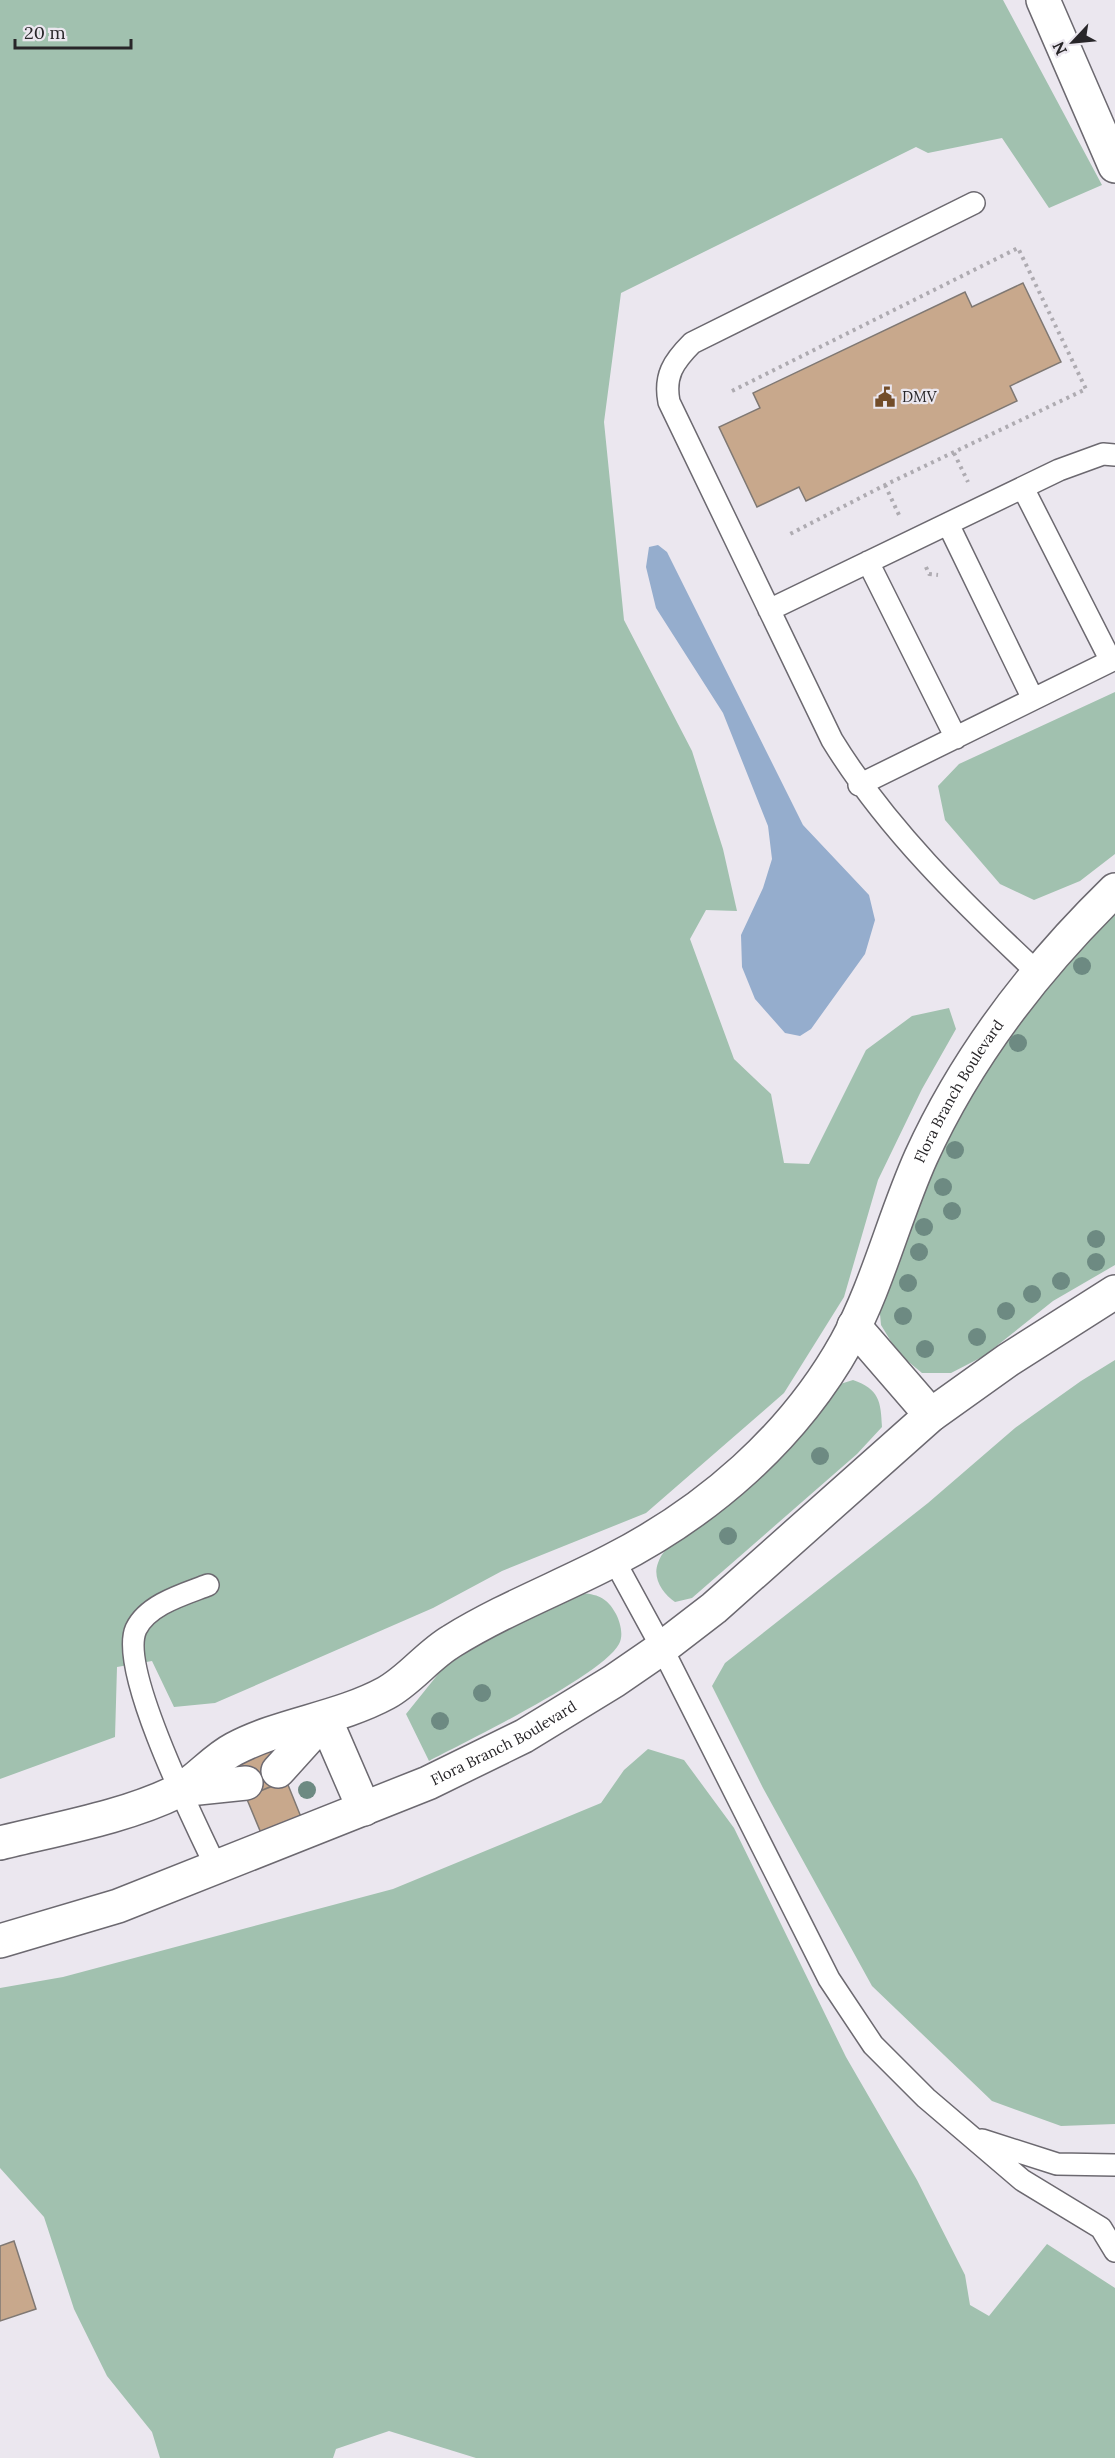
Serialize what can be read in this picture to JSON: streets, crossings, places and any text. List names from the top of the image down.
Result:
{
  "streets": {
    "street": ["Flora Branch Boulevard"]
  },
  "places": {
    "public building": ["DMV"]
  },
  "scale_bar": "20 m",
  "north": "bottom left"
}
